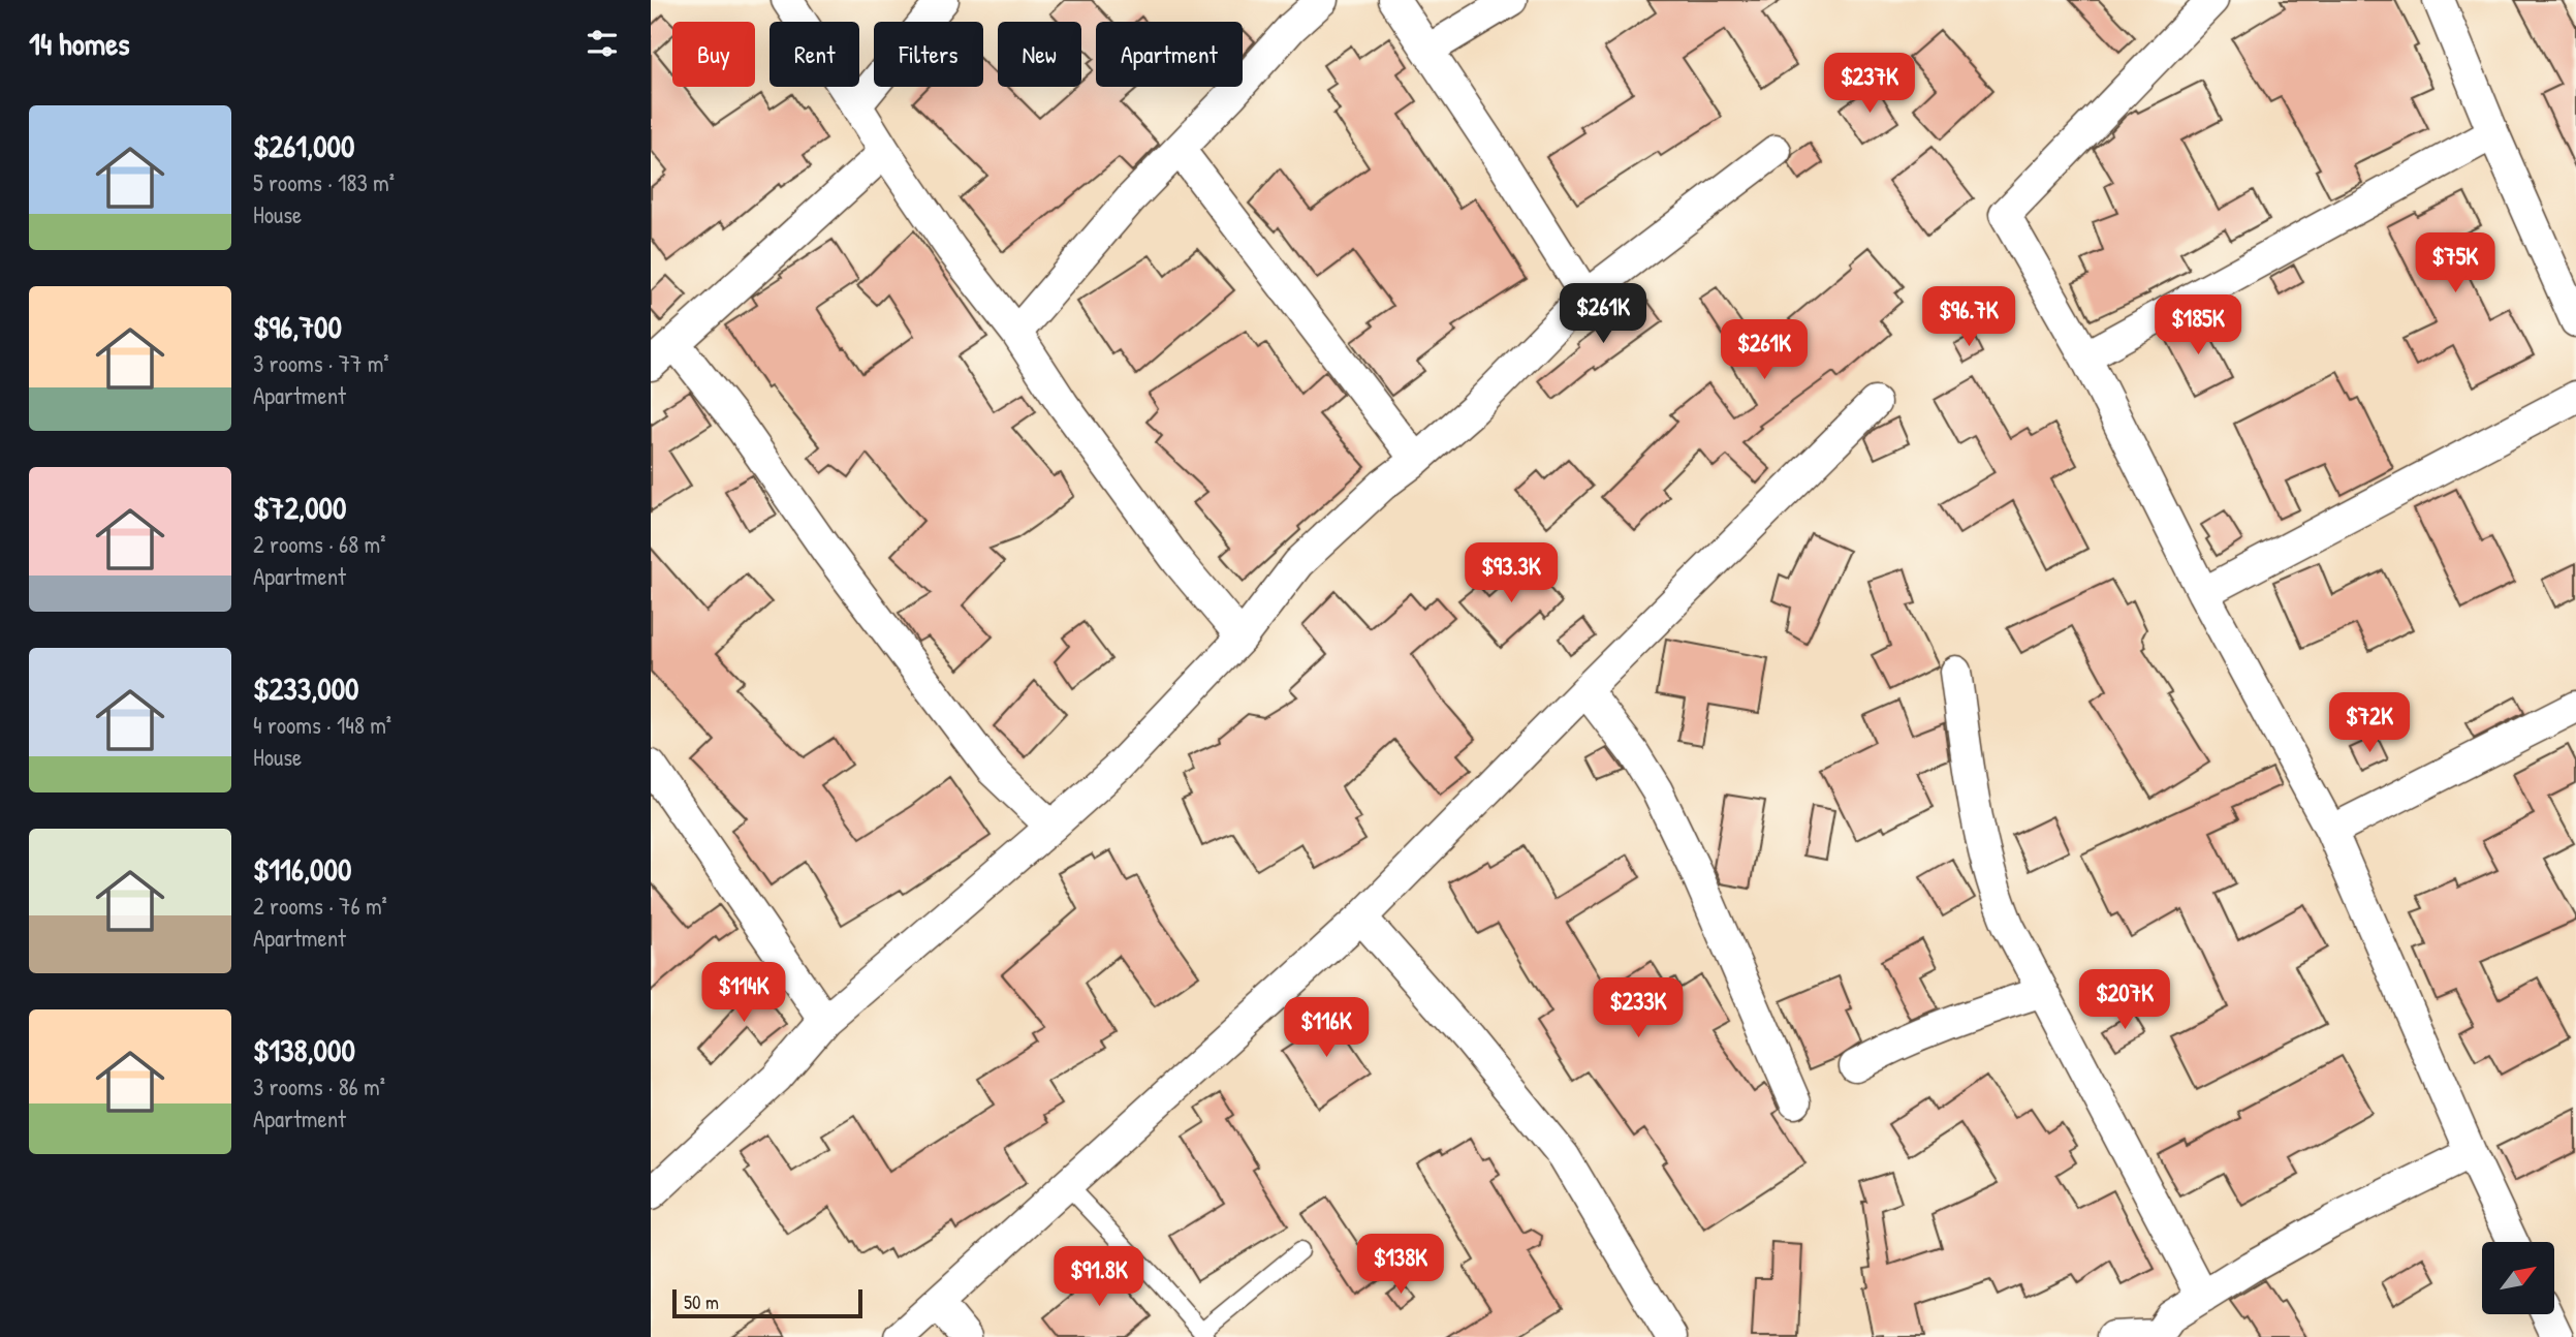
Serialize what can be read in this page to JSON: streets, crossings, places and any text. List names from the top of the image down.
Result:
{
  "scale_bar": "50 m",
  "north": "top right",
  "page": {
    "heading": "14 homes",
    "chip": [
      "Buy",
      "Rent",
      "Filters",
      "New",
      "Apartment"
    ],
    "price": [
      "$237K",
      "$75K",
      "$261K",
      "$96.7K",
      "$185K",
      "$261K",
      "$93.3K",
      "$72K",
      "$114K",
      "$207K",
      "$233K",
      "$116K",
      "$138K",
      "$91.8K"
    ],
    "list": [
      {
        "name": "$261,000",
        "note": "5 rooms · 183 m² · House"
      },
      {
        "name": "$96,700",
        "note": "3 rooms · 77 m² · Apartment"
      },
      {
        "name": "$72,000",
        "note": "2 rooms · 68 m² · Apartment"
      },
      {
        "name": "$233,000",
        "note": "4 rooms · 148 m² · House"
      },
      {
        "name": "$116,000",
        "note": "2 rooms · 76 m² · Apartment"
      },
      {
        "name": "$138,000",
        "note": "3 rooms · 86 m² · Apartment"
      }
    ],
    "scale": "50 m"
  }
}
